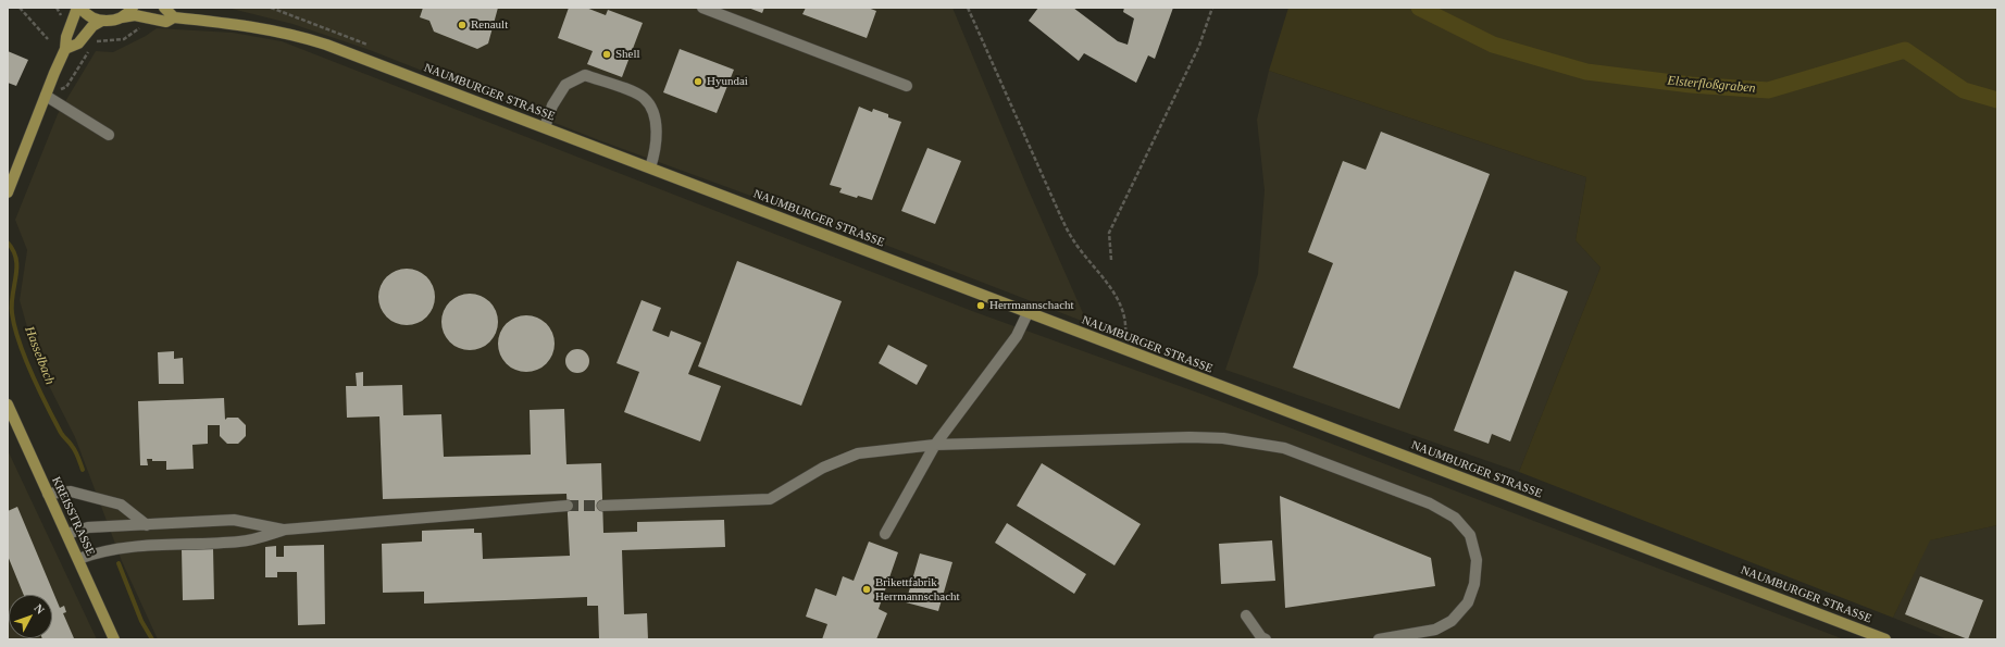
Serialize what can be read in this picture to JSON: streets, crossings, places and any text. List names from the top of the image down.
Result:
{
  "streets": {
    "main road": ["NAUMBURGER STRASSE", "KREISSTRASSE"]
  },
  "water": ["Elsterfloßgraben", "Hasselbach"],
  "places": [
    "Renault",
    "Shell",
    "Hyundai",
    "Herrmannschacht",
    "Brikettfabrik Herrmannschacht"
  ],
  "north": "top right"
}
